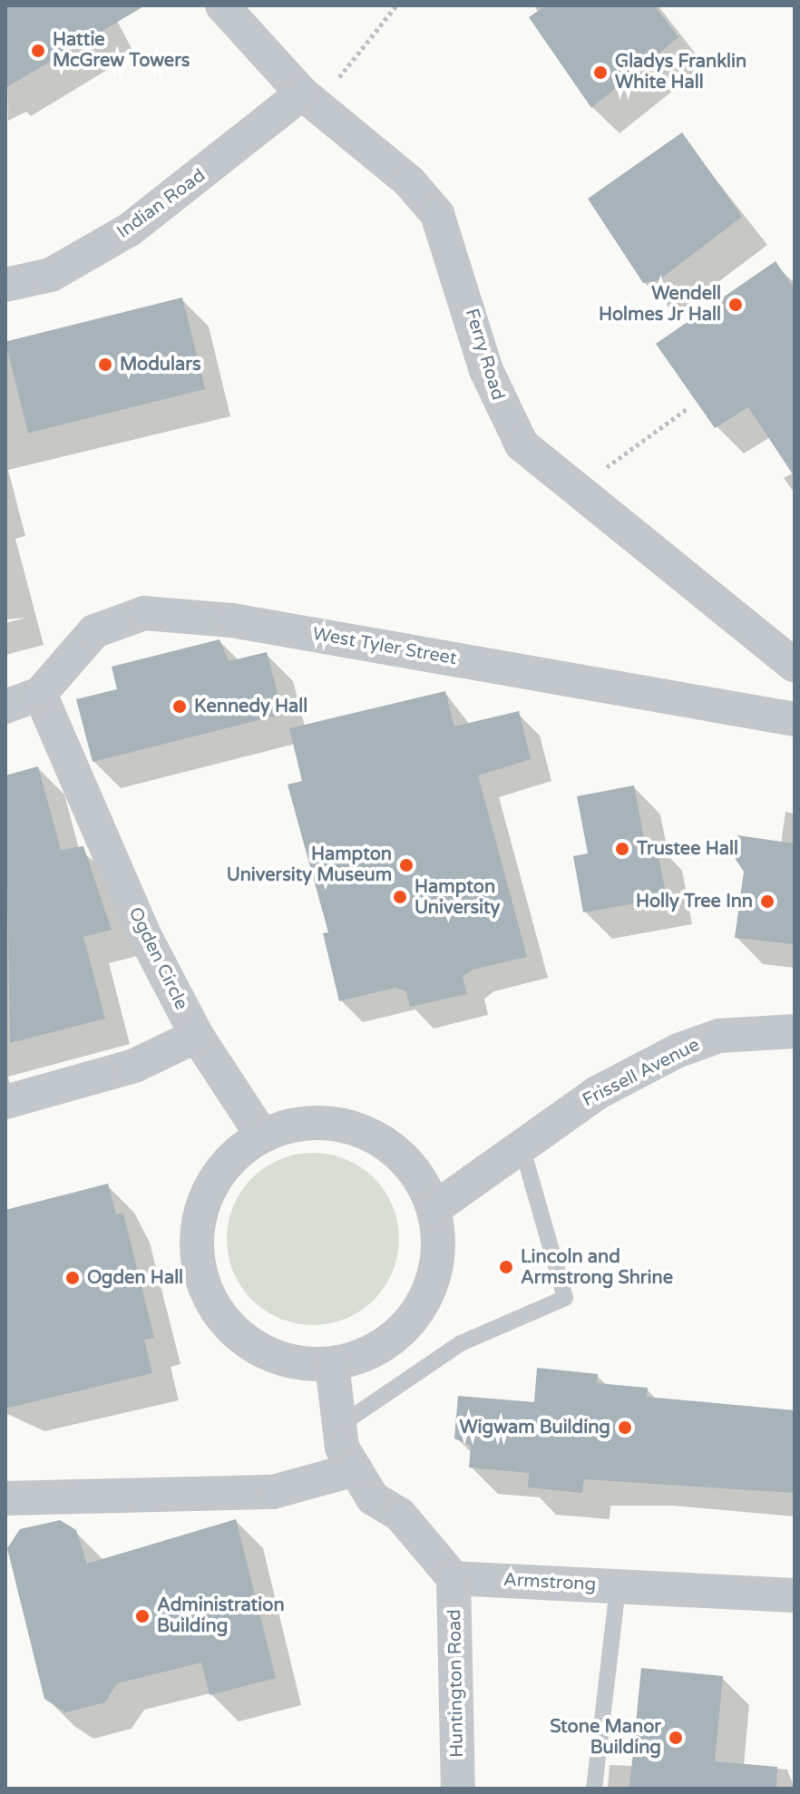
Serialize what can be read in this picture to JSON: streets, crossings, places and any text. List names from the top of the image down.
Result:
{
  "streets": {
    "street": [
      "Indian Road",
      "Ferry Road",
      "West Tyler Street",
      "Ogden Circle",
      "Frissell Avenue",
      "Armstrong",
      "Huntington Road"
    ]
  },
  "crossings": [
    ["Indian Road", "Ferry Road"],
    ["West Tyler Street", "Ogden Circle"],
    ["Ogden Circle", "Frissell Avenue"],
    ["Armstrong", "Huntington Road"]
  ],
  "places": [
    "Hattie McGrew Towers",
    "Gladys Franklin White Hall",
    "Wendell Holmes Jr Hall",
    "Modulars",
    "Kennedy Hall",
    "Trustee Hall",
    "Hampton University Museum",
    "Hampton University",
    "Holly Tree Inn",
    "Lincoln and Armstrong Shrine",
    "Ogden Hall",
    "Wigwam Building",
    "Administration Building",
    "Stone Manor Building"
  ]
}
